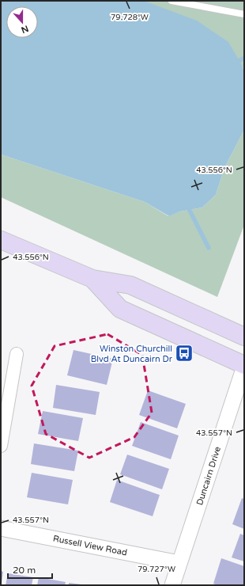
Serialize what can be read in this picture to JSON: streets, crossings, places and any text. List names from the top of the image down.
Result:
{
  "streets": {
    "street": ["Duncairn Drive", "Russell View Road"]
  },
  "crossings": [
    ["Duncairn Drive", "Russell View Road"]
  ],
  "places": {
    "bus stop": ["Winston Churchill Blvd At Duncairn Dr"]
  },
  "scale_bar": "20 m",
  "north": "bottom",
  "coordinates": [
    "79.728°W",
    "43.556°N",
    "43.557°N",
    "79.727°W"
  ]
}
